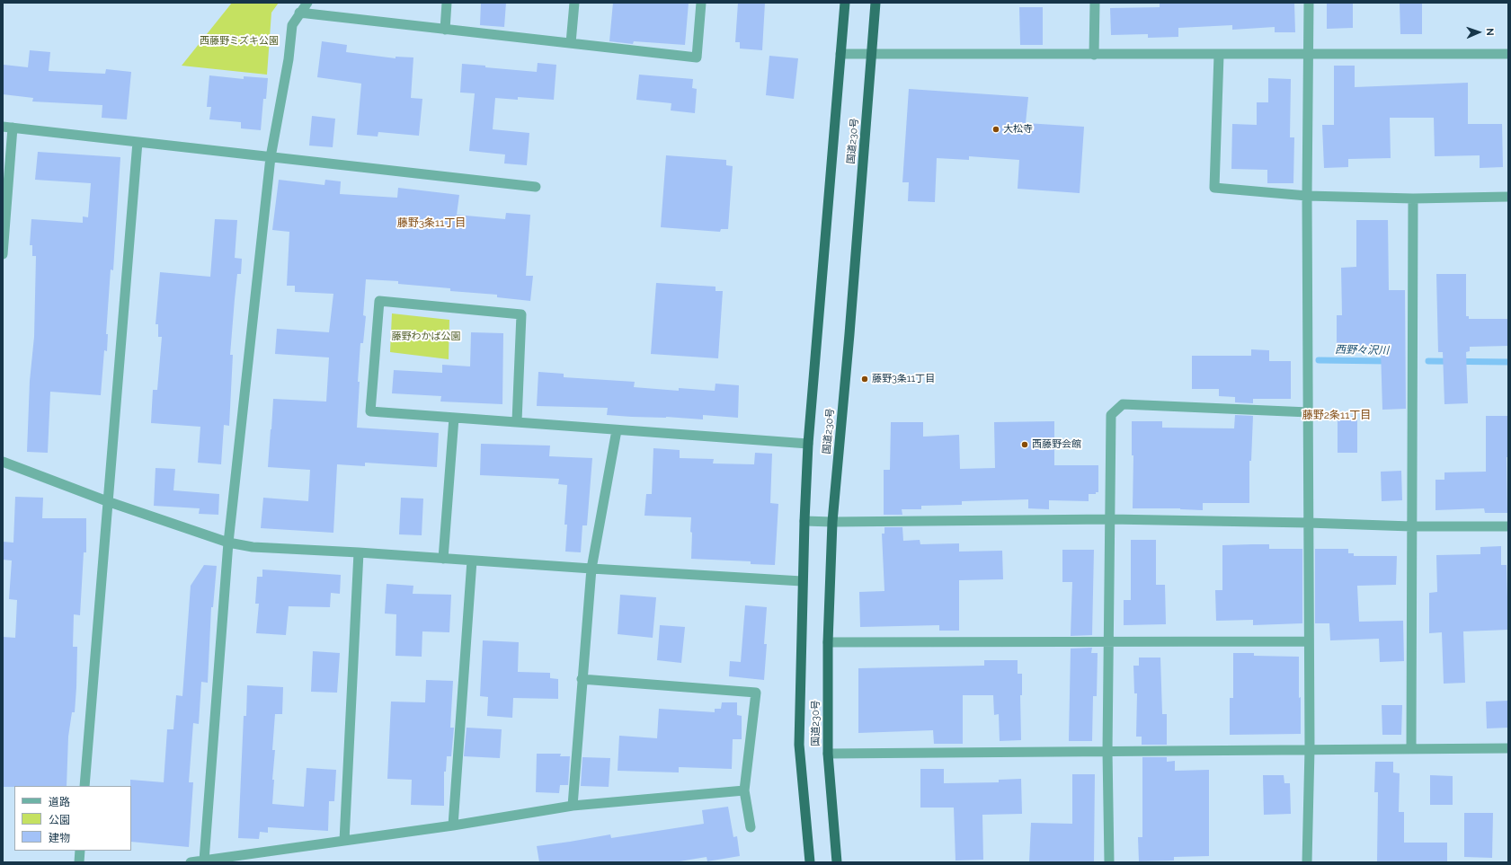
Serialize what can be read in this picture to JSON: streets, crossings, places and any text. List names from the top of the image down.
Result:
{
  "streets": {
    "highway": ["国道230号"]
  },
  "districts": ["藤野3条11丁目", "藤野2条11丁目"],
  "water": ["西野々沢川"],
  "parks": ["西藤野ミズキ公園", "藤野わかば公園"],
  "places": ["大松寺", "藤野3条11丁目", "西藤野会館"],
  "legend": ["道路", "公園", "建物"],
  "north": "right"
}
